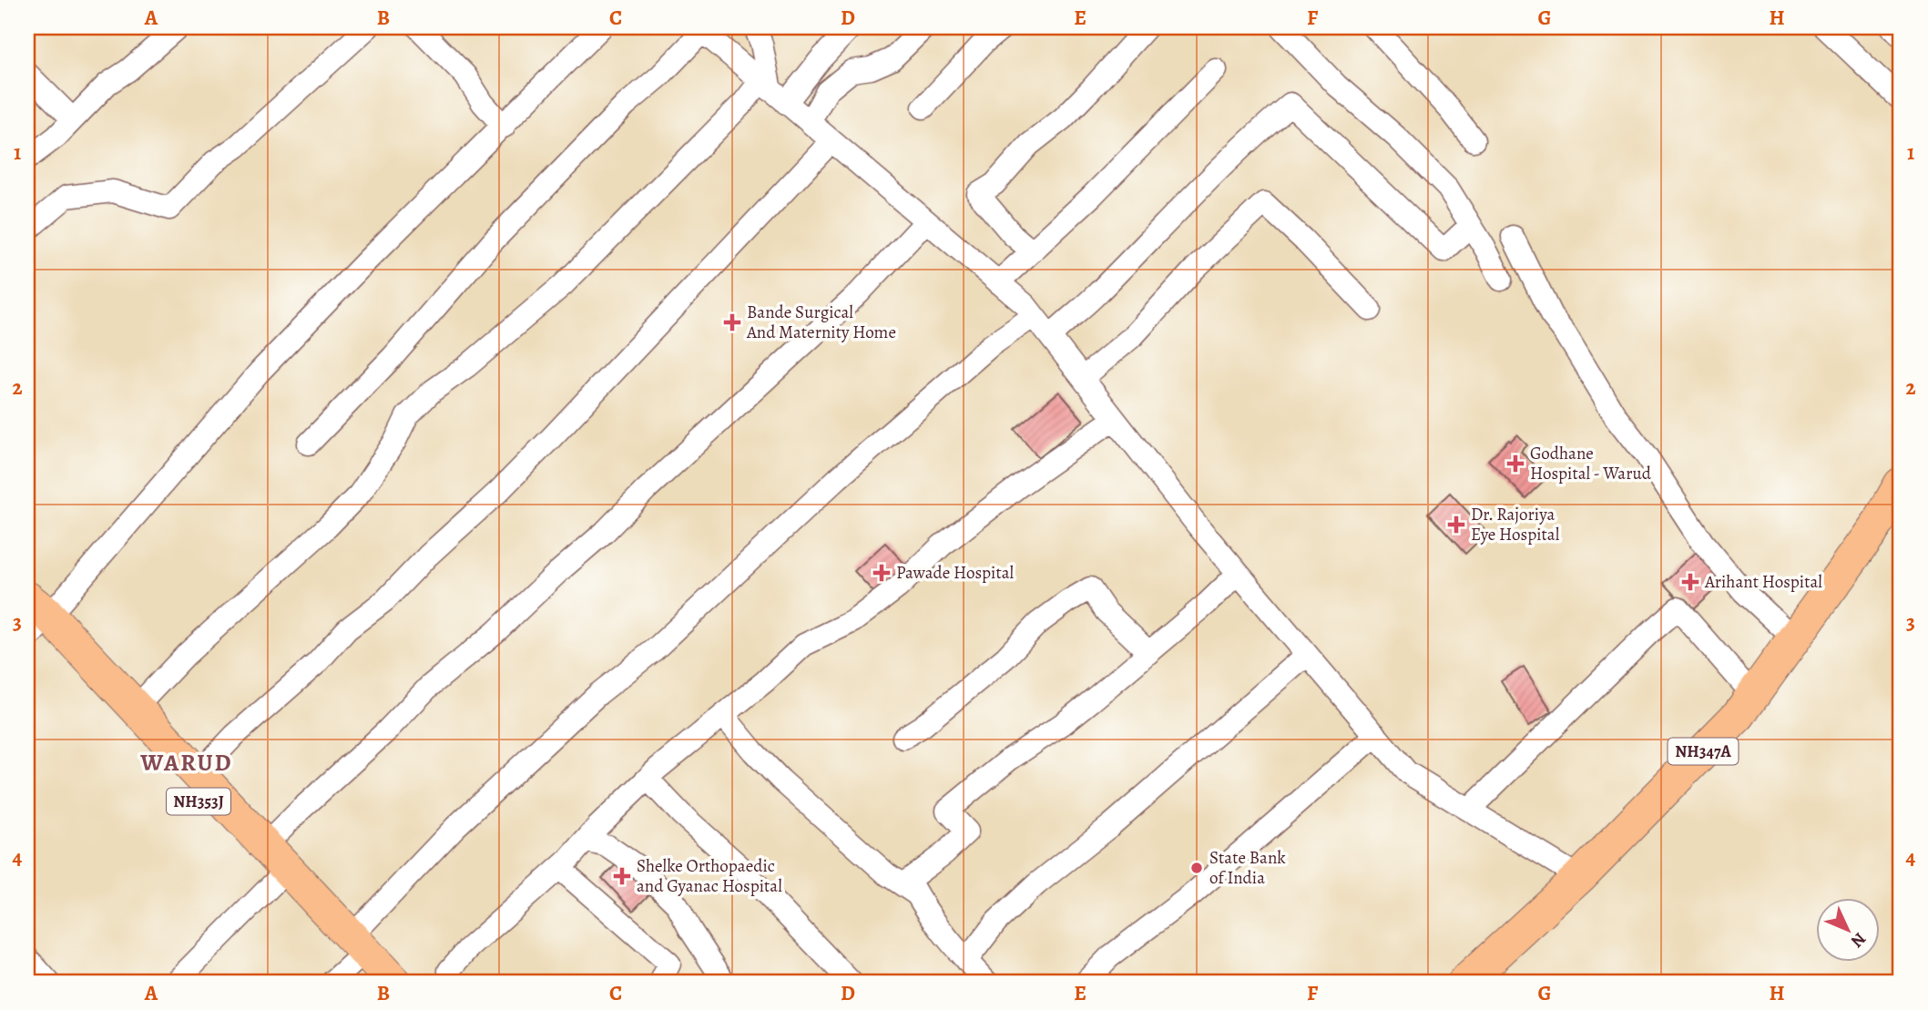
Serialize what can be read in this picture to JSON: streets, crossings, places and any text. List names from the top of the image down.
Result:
{
  "streets": {
    "highway": ["NH347A", "NH353J"]
  },
  "districts": ["WARUD"],
  "places": {
    "health": [
      "Bande Surgical And Maternity Home",
      "Godhane Hospital - Warud",
      "Dr. Rajoriya Eye Hospital",
      "Pawade Hospital",
      "Arihant Hospital",
      "Shelke Orthopaedic and Gyanac Hospital"
    ],
    "other": ["State Bank of India"]
  },
  "north": "bottom right",
  "grid": {
    "columns": [
      "A",
      "B",
      "C",
      "D",
      "E",
      "F",
      "G",
      "H"
    ],
    "rows": [
      "1",
      "2",
      "3",
      "4"
    ]
  }
}
